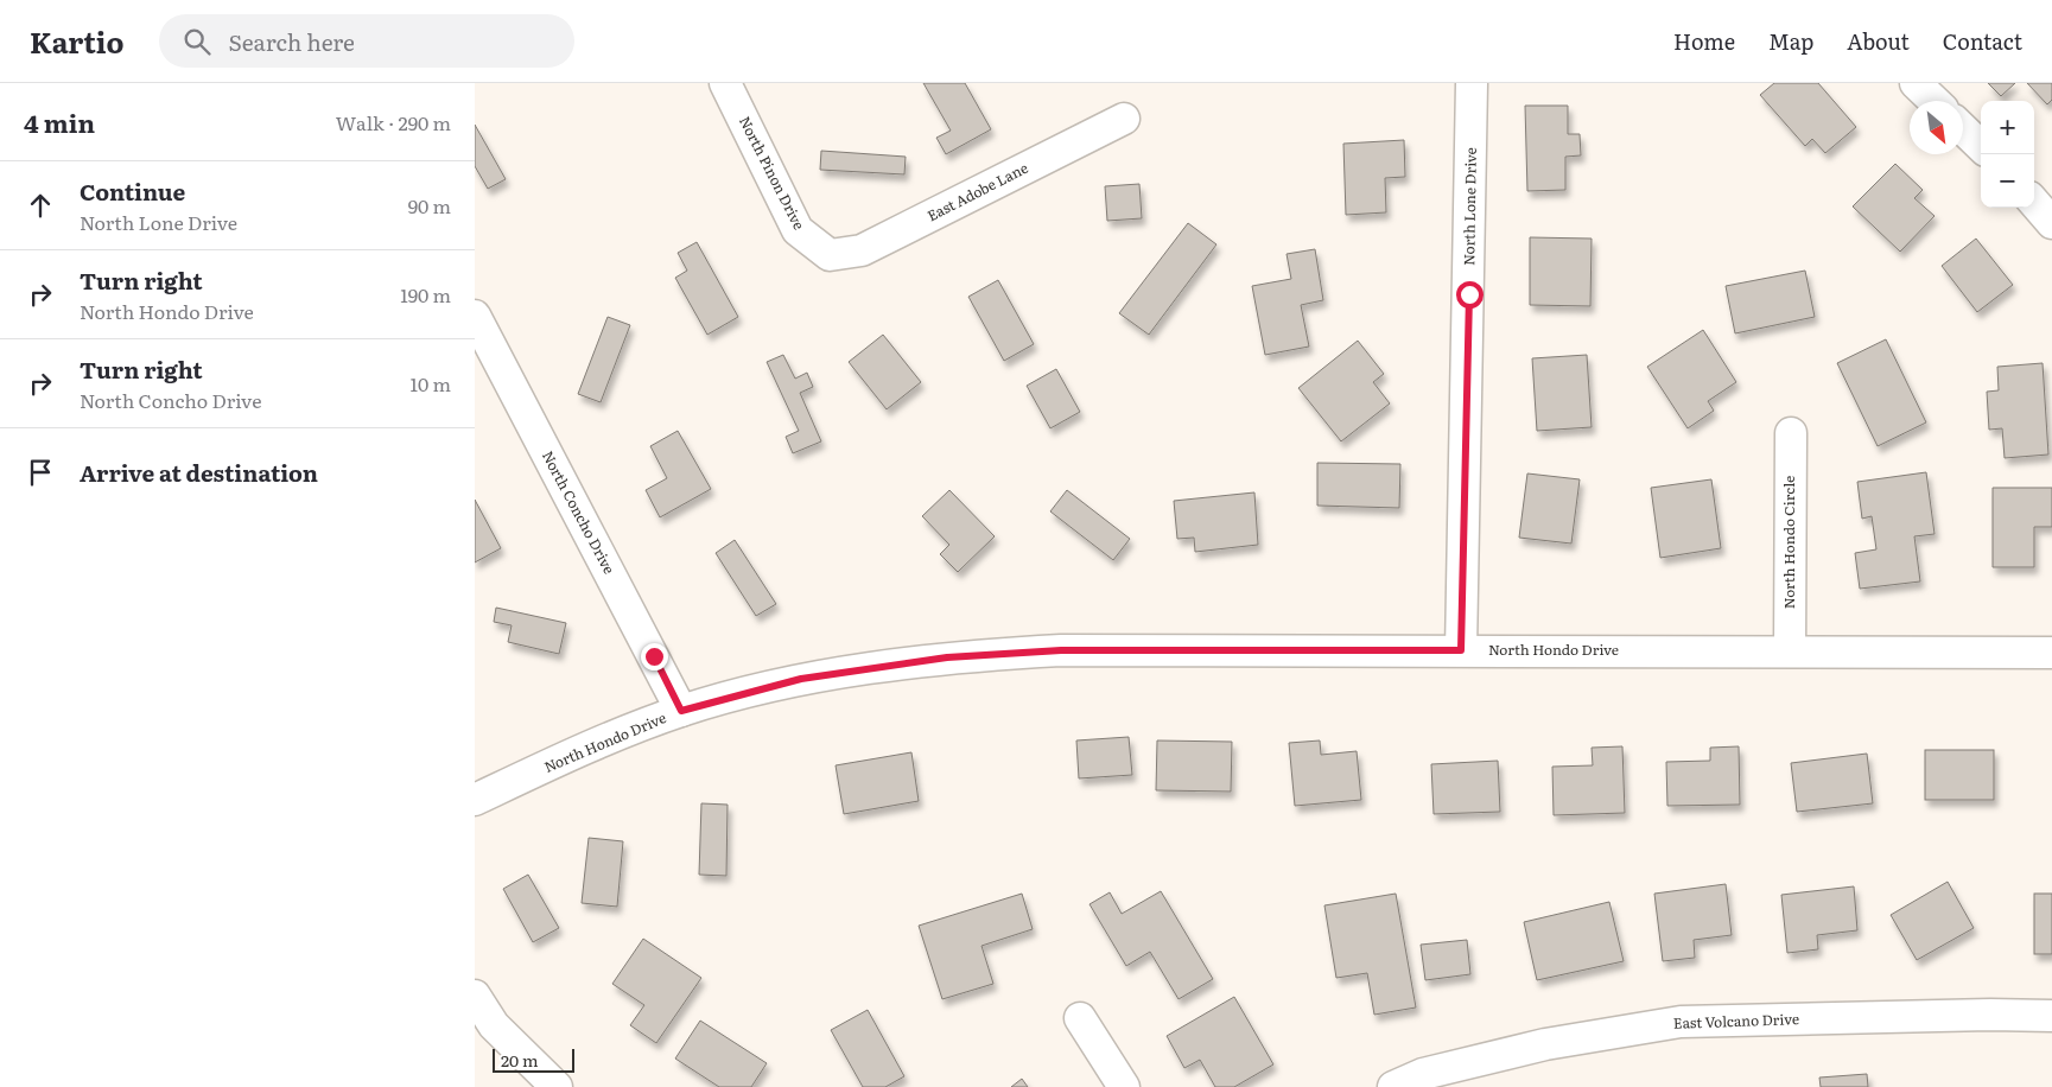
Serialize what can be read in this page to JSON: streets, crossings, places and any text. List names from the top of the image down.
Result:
{
  "streets": {
    "street": [
      "North Pinon Drive",
      "East Adobe Lane",
      "North Lone Drive",
      "North Concho Drive",
      "North Hondo Circle",
      "North Hondo Drive",
      "East Volcano Drive"
    ]
  },
  "crossings": [
    ["North Pinon Drive", "East Adobe Lane"],
    ["North Lone Drive", "North Hondo Drive"],
    ["North Concho Drive", "North Hondo Drive"],
    ["North Hondo Circle", "North Hondo Drive"]
  ],
  "scale_bar": "20 m",
  "north": "bottom right",
  "page": {
    "header": "Kartio",
    "search": "Search here",
    "nav": [
      "Home",
      "Map",
      "About",
      "Contact"
    ],
    "heading": ["4 min", "Walk · 290 m"],
    "map_buttons": ["+", "−"],
    "list": [
      ["Continue", "North Lone Drive", "90 m"],
      ["Turn right", "North Hondo Drive", "190 m"],
      ["Turn right", "North Concho Drive", "10 m"],
      "Arrive at destination"
    ],
    "scale": "20 m"
  }
}
